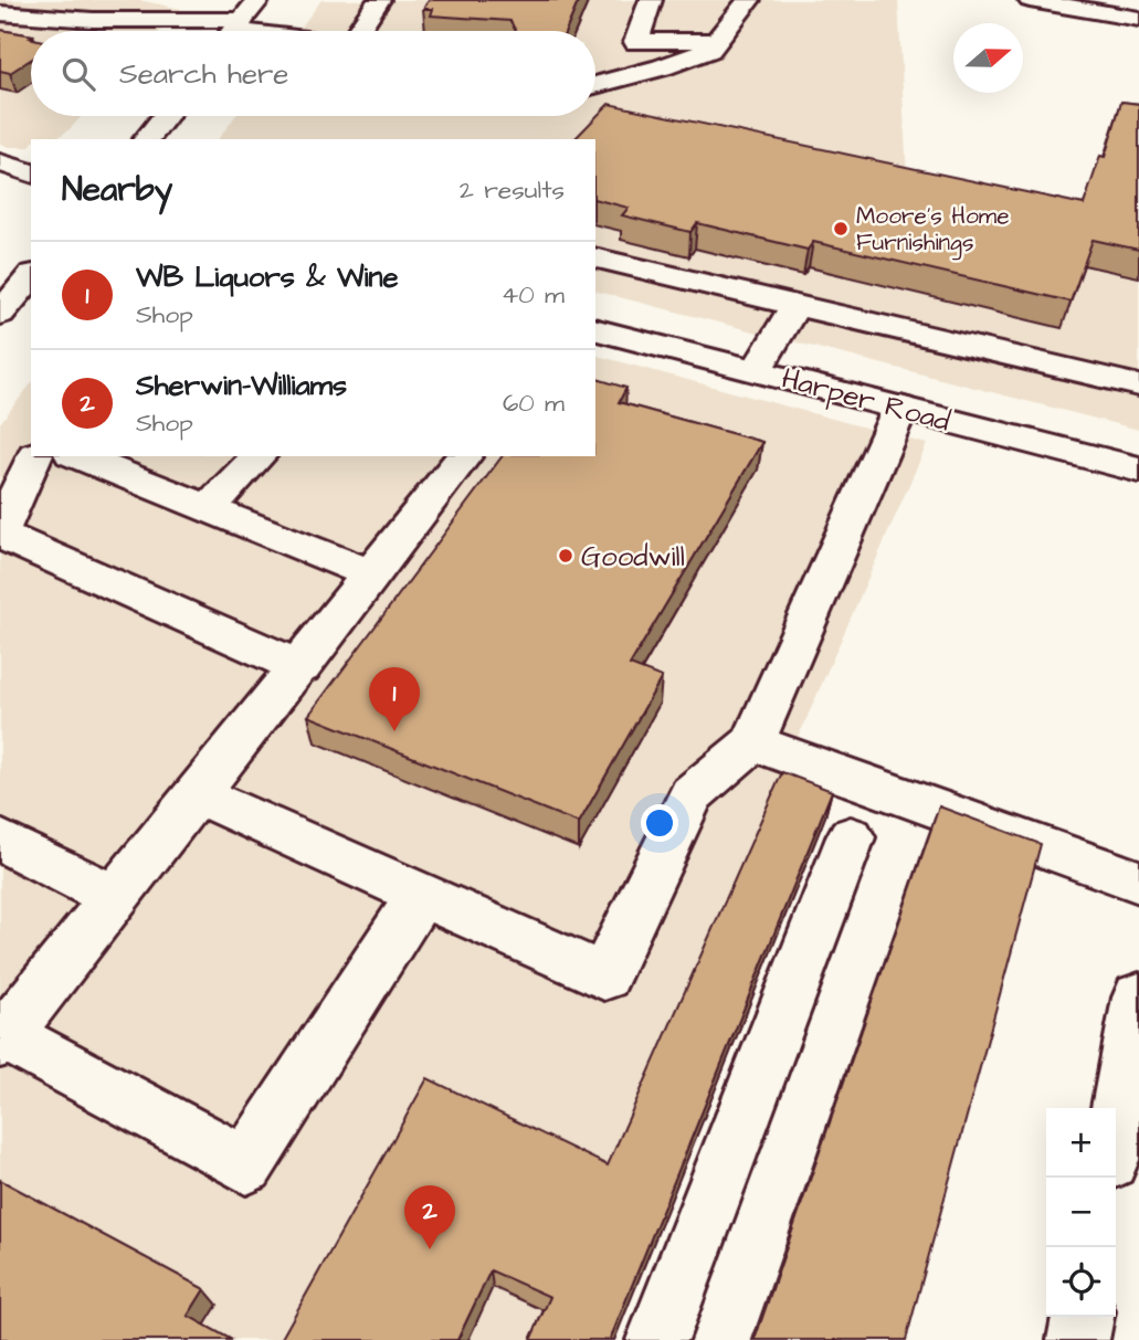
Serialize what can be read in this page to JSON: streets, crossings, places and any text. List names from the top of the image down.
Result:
{
  "streets": {
    "main road": ["Harper Road"]
  },
  "places": ["Moore's Home Furnishings", "Goodwill"],
  "north": "right",
  "page": {
    "search": "Search here",
    "heading": ["Nearby", "2 results"],
    "list": [
      {
        "mark": "1",
        "name": "WB Liquors & Wine",
        "note": "Shop",
        "value": "40 m"
      },
      {
        "mark": "2",
        "name": "Sherwin-Williams",
        "note": "Shop",
        "value": "60 m"
      }
    ],
    "pins": ["1", "2"],
    "map_buttons": ["+", "−"]
  }
}
